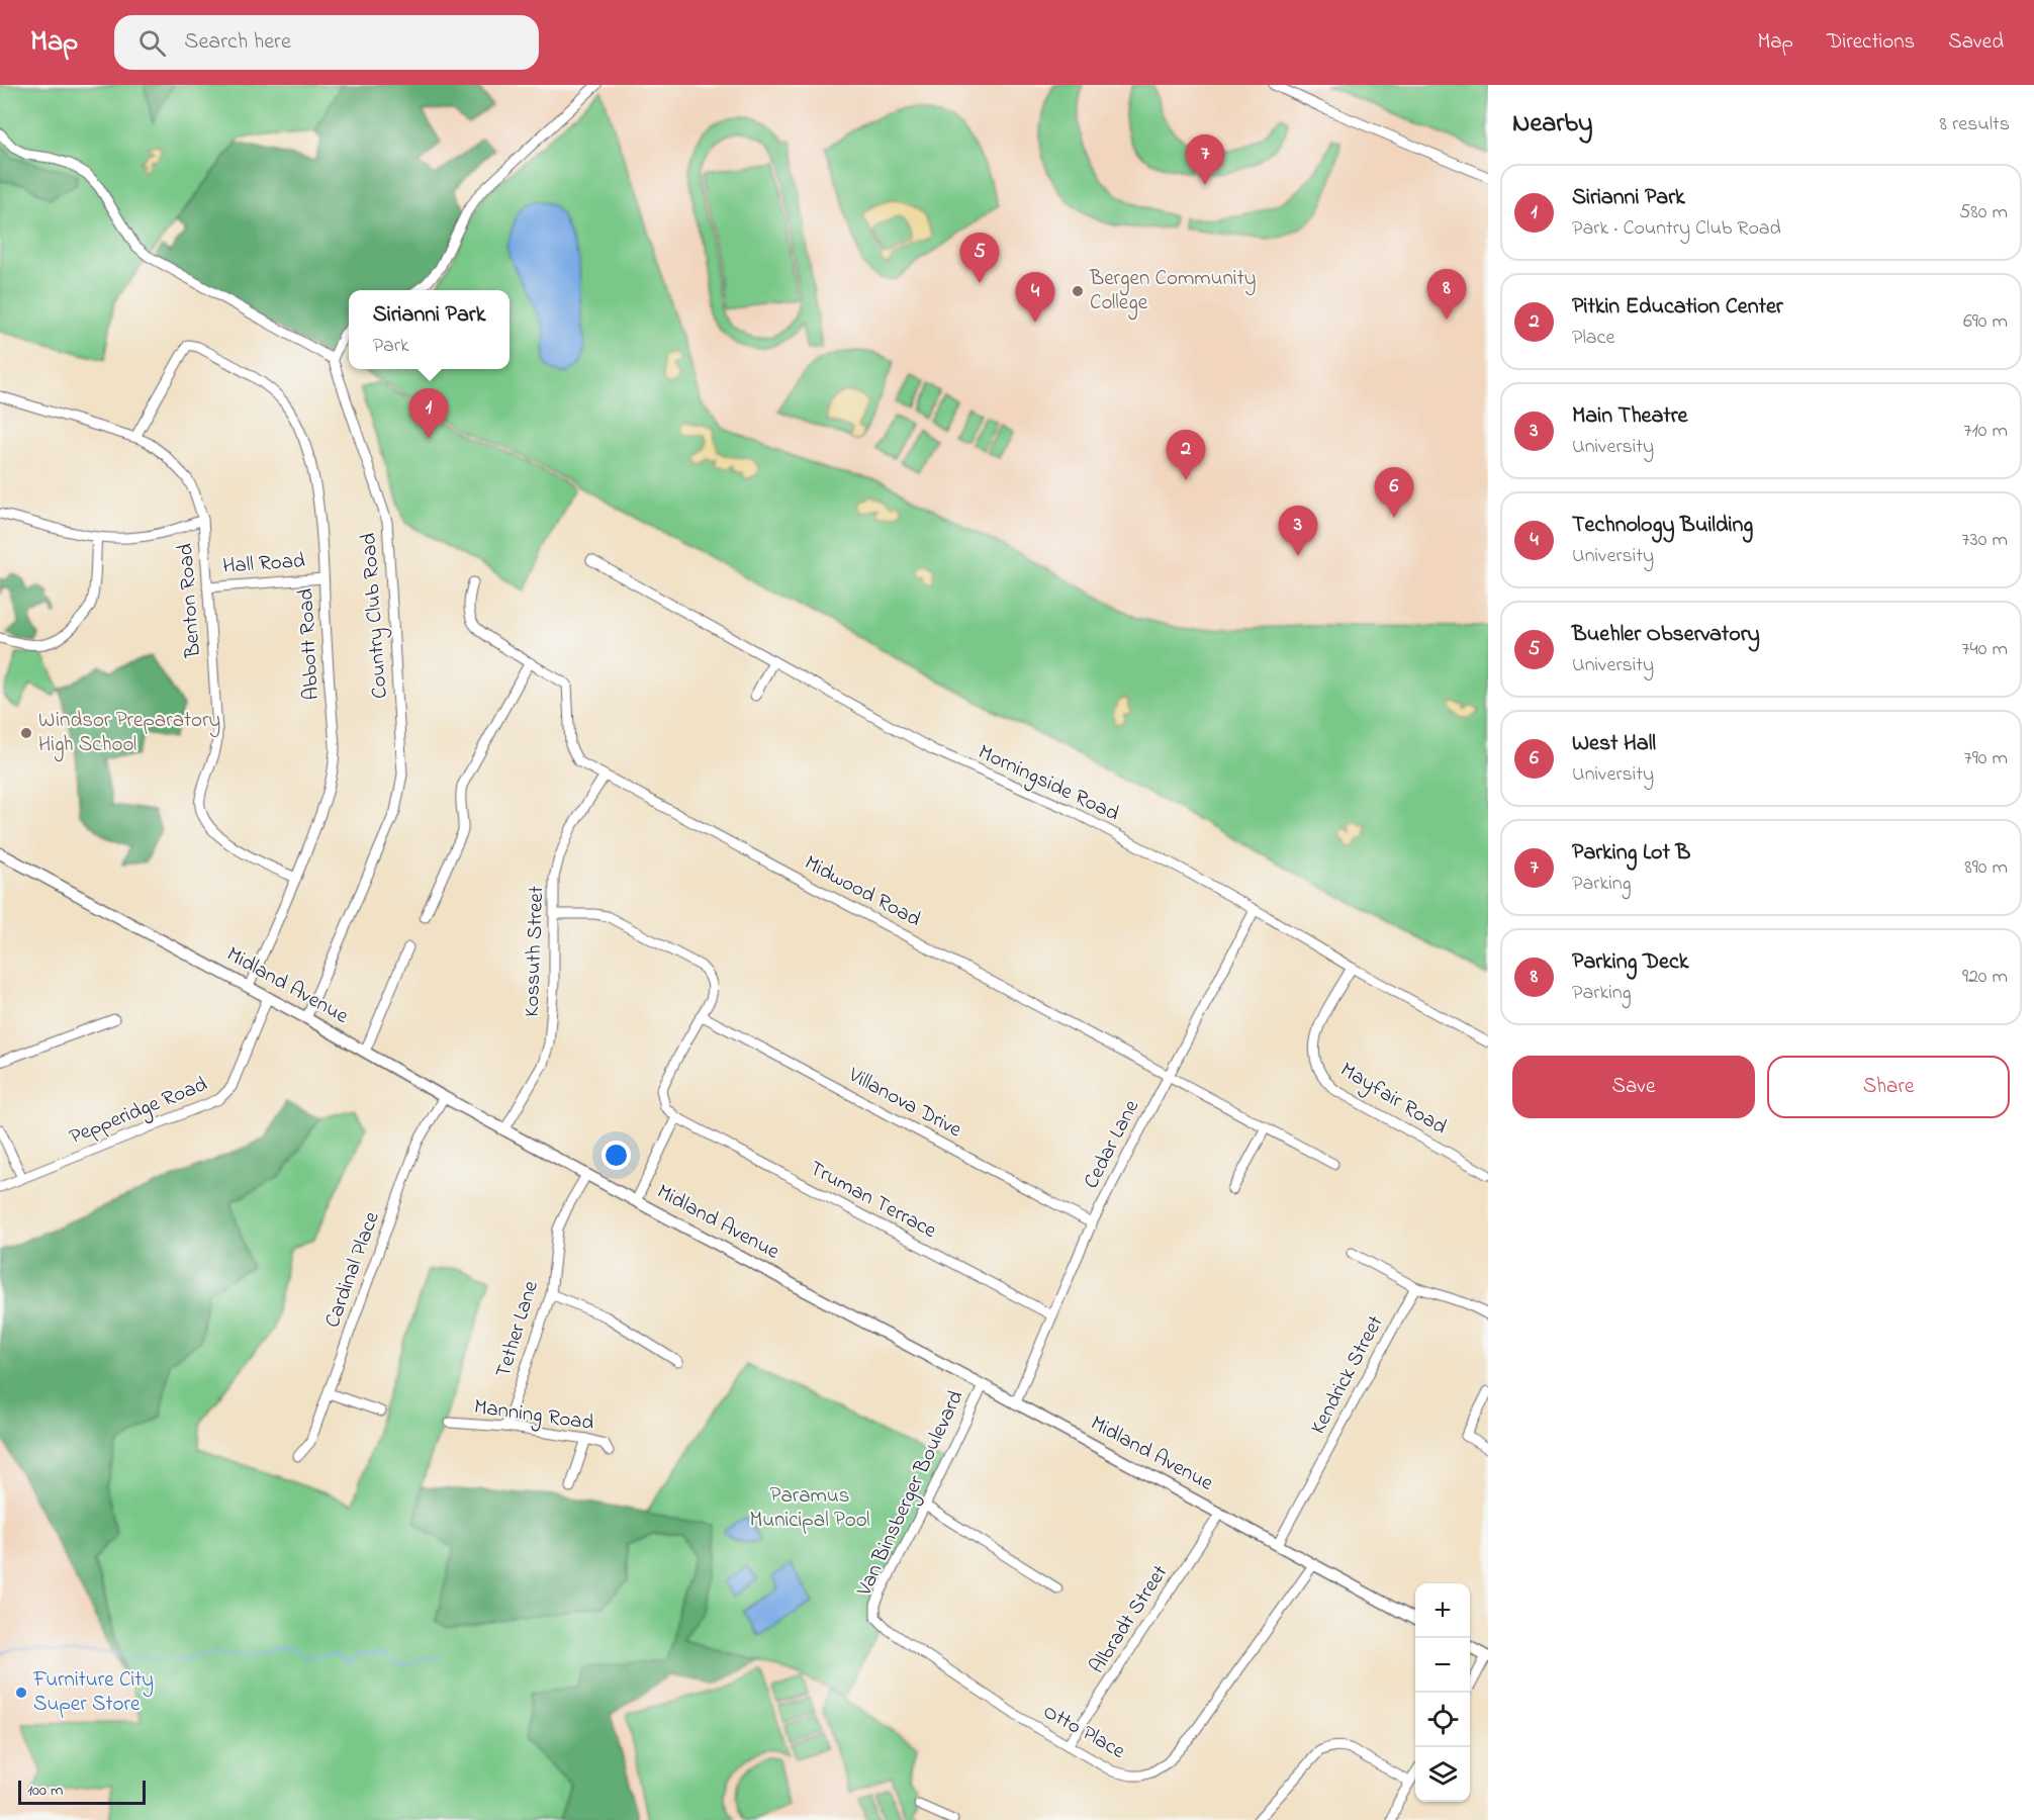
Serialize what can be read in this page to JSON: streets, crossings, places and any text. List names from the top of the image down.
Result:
{
  "streets": {
    "street": [
      "Hall Road",
      "Benton Road",
      "Country Club Road",
      "Abbott Road",
      "Morningside Road",
      "Midwood Road",
      "Kossuth Street",
      "Midland Avenue",
      "Mayfair Road",
      "Villanova Drive",
      "Pepperidge Road",
      "Cedar Lane",
      "Truman Terrace",
      "Cardinal Place",
      "Tether Lane",
      "Kendrick Street",
      "Manning Road",
      "Van Binsberger Boulevard",
      "Albradt Street",
      "Otto Place"
    ]
  },
  "crossings": [
    ["Hall Road", "Benton Road"],
    ["Hall Road", "Abbott Road"],
    ["Benton Road", "Abbott Road"],
    ["Country Club Road", "Midland Avenue"],
    ["Abbott Road", "Midland Avenue"],
    ["Morningside Road", "Mayfair Road"],
    ["Morningside Road", "Cedar Lane"],
    ["Midwood Road", "Kossuth Street"],
    ["Midwood Road", "Cedar Lane"],
    ["Kossuth Street", "Midland Avenue"],
    ["Midland Avenue", "Pepperidge Road"],
    ["Midland Avenue", "Cedar Lane"],
    ["Midland Avenue", "Cardinal Place"],
    ["Midland Avenue", "Tether Lane"],
    ["Midland Avenue", "Kendrick Street"],
    ["Midland Avenue", "Van Binsberger Boulevard"],
    ["Midland Avenue", "Albradt Street"],
    ["Midland Avenue", "Otto Place"],
    ["Villanova Drive", "Cedar Lane"],
    ["Cedar Lane", "Truman Terrace"],
    ["Tether Lane", "Manning Road"],
    ["Van Binsberger Boulevard", "Otto Place"],
    ["Albradt Street", "Otto Place"]
  ],
  "parks": ["Paramus Municipal Pool"],
  "places": ["Bergen Community College", "Windsor Preparatory High School", "Furniture City Super Store"],
  "scale_bar": "100 m",
  "page": {
    "header": "Map",
    "search": "Search here",
    "nav": ["Map", "Directions", "Saved"],
    "heading": ["Nearby", "8 results"],
    "pins": [
      "7",
      "5",
      "8",
      "4",
      "1",
      "2",
      "6",
      "3"
    ],
    "list": [
      {
        "mark": "1",
        "name": "Sirianni Park",
        "note": "Park · Country Club Road",
        "value": "580 m"
      },
      {
        "mark": "2",
        "name": "Pitkin Education Center",
        "note": "Place",
        "value": "690 m"
      },
      {
        "mark": "3",
        "name": "Main Theatre",
        "note": "University",
        "value": "710 m"
      },
      {
        "mark": "4",
        "name": "Technology Building",
        "note": "University",
        "value": "730 m"
      },
      {
        "mark": "5",
        "name": "Buehler Observatory",
        "note": "University",
        "value": "740 m"
      },
      {
        "mark": "6",
        "name": "West Hall",
        "note": "University",
        "value": "790 m"
      },
      {
        "mark": "7",
        "name": "Parking Lot B",
        "note": "Parking",
        "value": "890 m"
      },
      {
        "mark": "8",
        "name": "Parking Deck",
        "note": "Parking",
        "value": "920 m"
      }
    ],
    "popup": ["Sirianni Park", "Park"],
    "buttons": ["Save", "Share"],
    "map_buttons": ["+", "−"],
    "scale": "100 m"
  }
}
